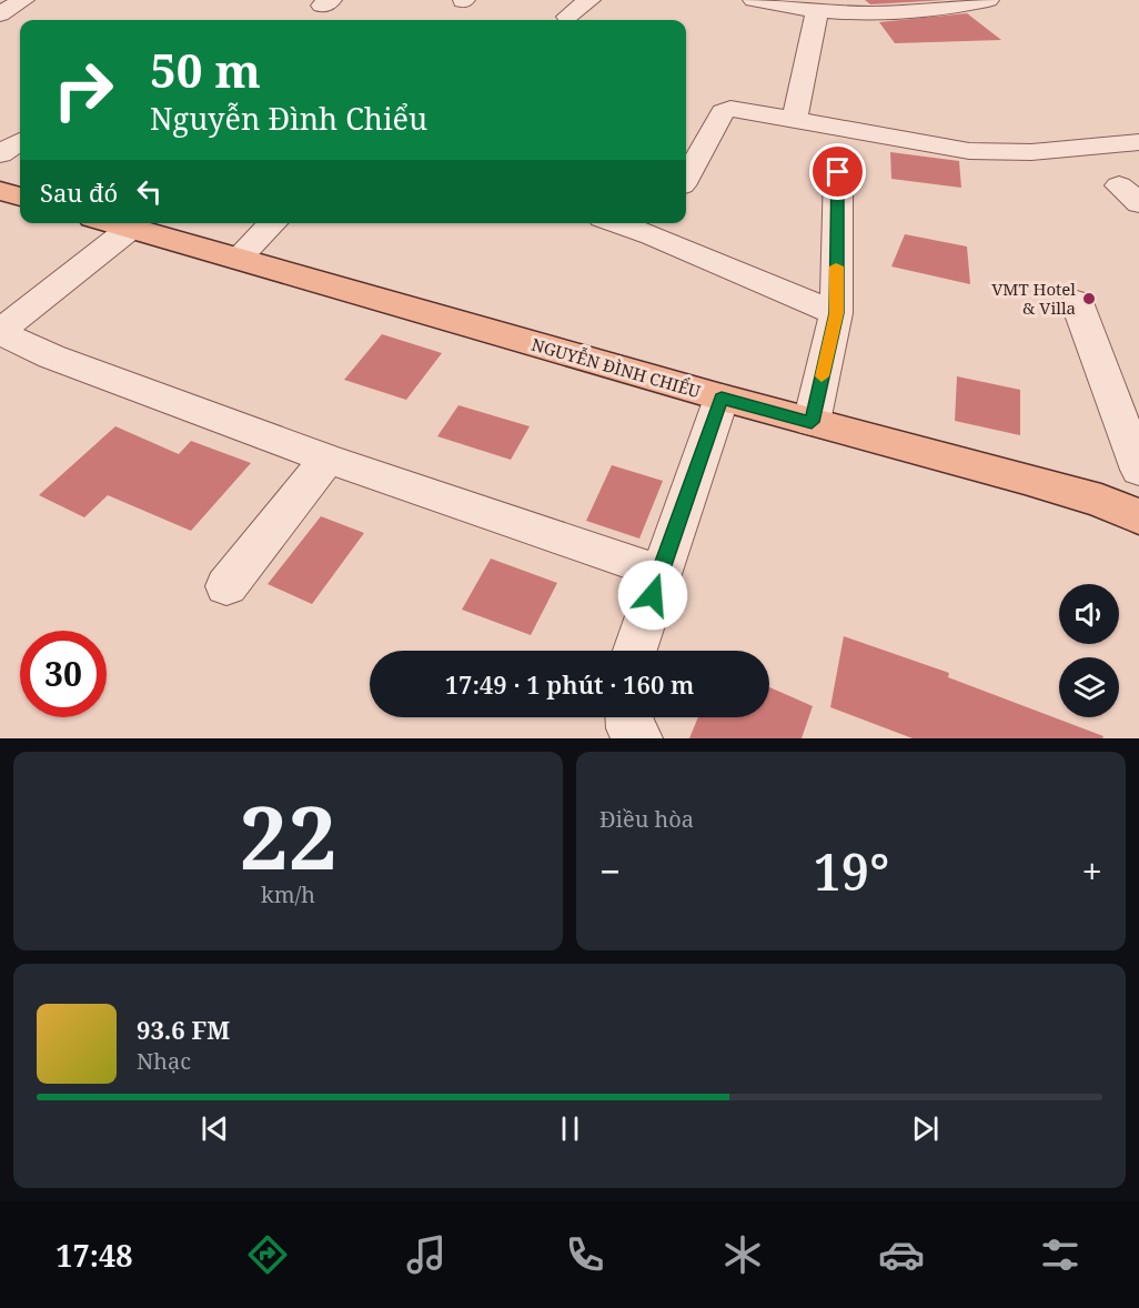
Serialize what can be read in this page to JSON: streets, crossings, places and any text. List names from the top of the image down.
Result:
{
  "streets": {
    "main road": ["NGUYỄN ĐÌNH CHIỂU"]
  },
  "places": ["VMT Hotel & Villa"],
  "page": {
    "turn": ["50 m", "Nguyễn Đình Chiểu"],
    "then": "Sau đó",
    "limit": "30",
    "trip": "17:49 · 1 phút · 160 m",
    "tile": [
      ["22", "km/h"],
      "Điều hòa"
    ],
    "heat": ["−", "19°", "+"],
    "song": ["93.6 FM", "Nhạc"],
    "tabs": "17:48"
  }
}
